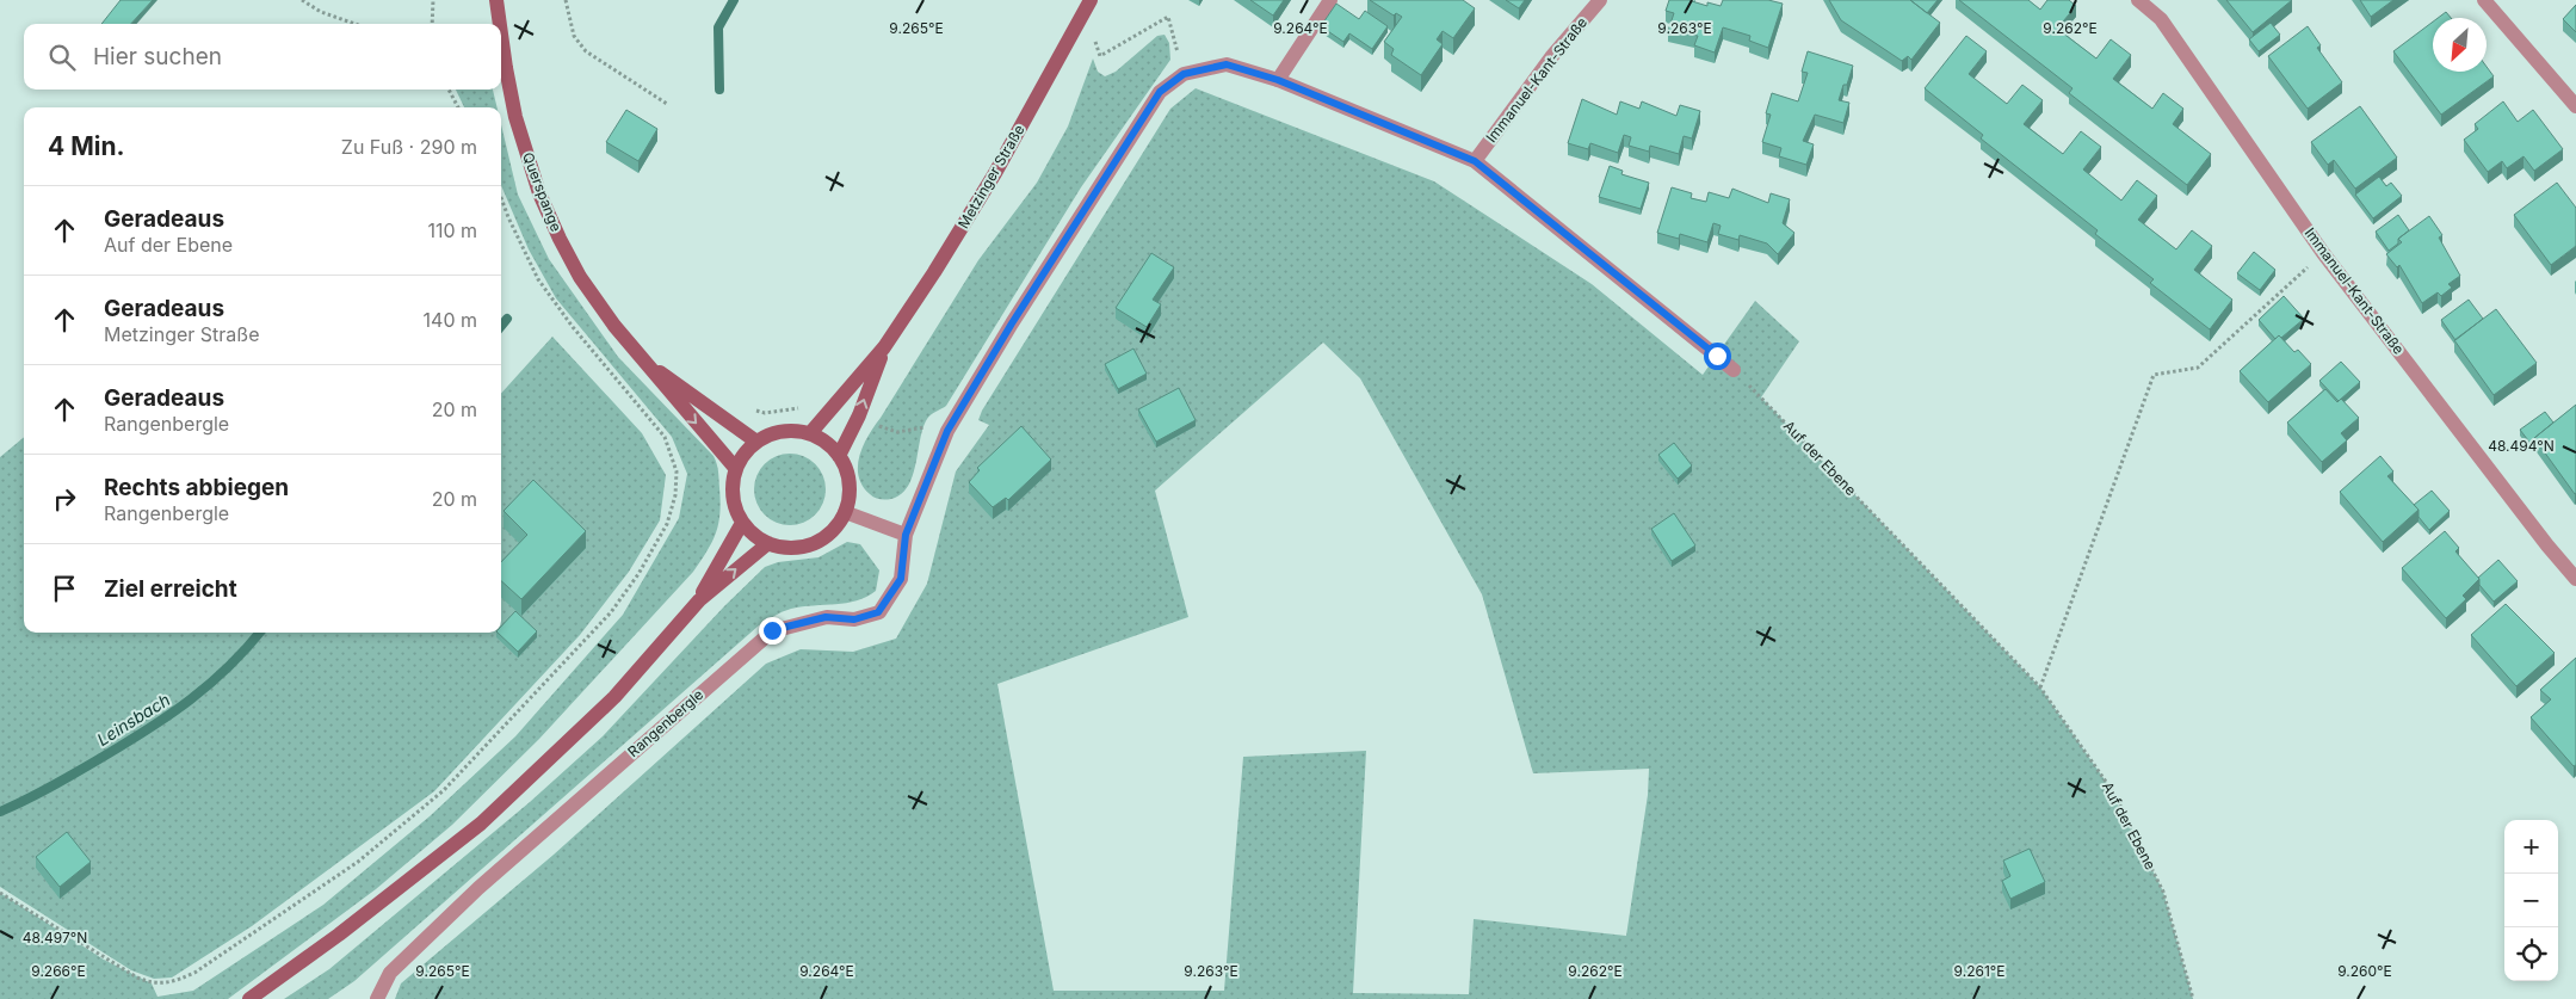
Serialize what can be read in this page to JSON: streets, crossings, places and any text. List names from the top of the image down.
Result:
{
  "streets": {
    "main road": ["Metzinger Straße", "Querspange"],
    "street": ["Immanuel-Kant-Straße", "Rangenbergle"],
    "path": ["Auf der Ebene"]
  },
  "water": ["Leinsbach"],
  "north": "bottom left",
  "page": {
    "search": "Hier suchen",
    "heading": ["4 Min.", "Zu Fuß · 290 m"],
    "list": [
      ["Geradeaus", "Auf der Ebene", "110 m"],
      ["Geradeaus", "Metzinger Straße", "140 m"],
      ["Geradeaus", "Rangenbergle", "20 m"],
      ["Rechts abbiegen", "Rangenbergle", "20 m"],
      "Ziel erreicht"
    ],
    "map_buttons": ["+", "−"]
  },
  "coordinates": [
    "9.265°E",
    "9.264°E",
    "9.263°E",
    "9.262°E",
    "48.494°N",
    "48.497°N",
    "9.266°E",
    "9.261°E",
    "9.260°E"
  ]
}
